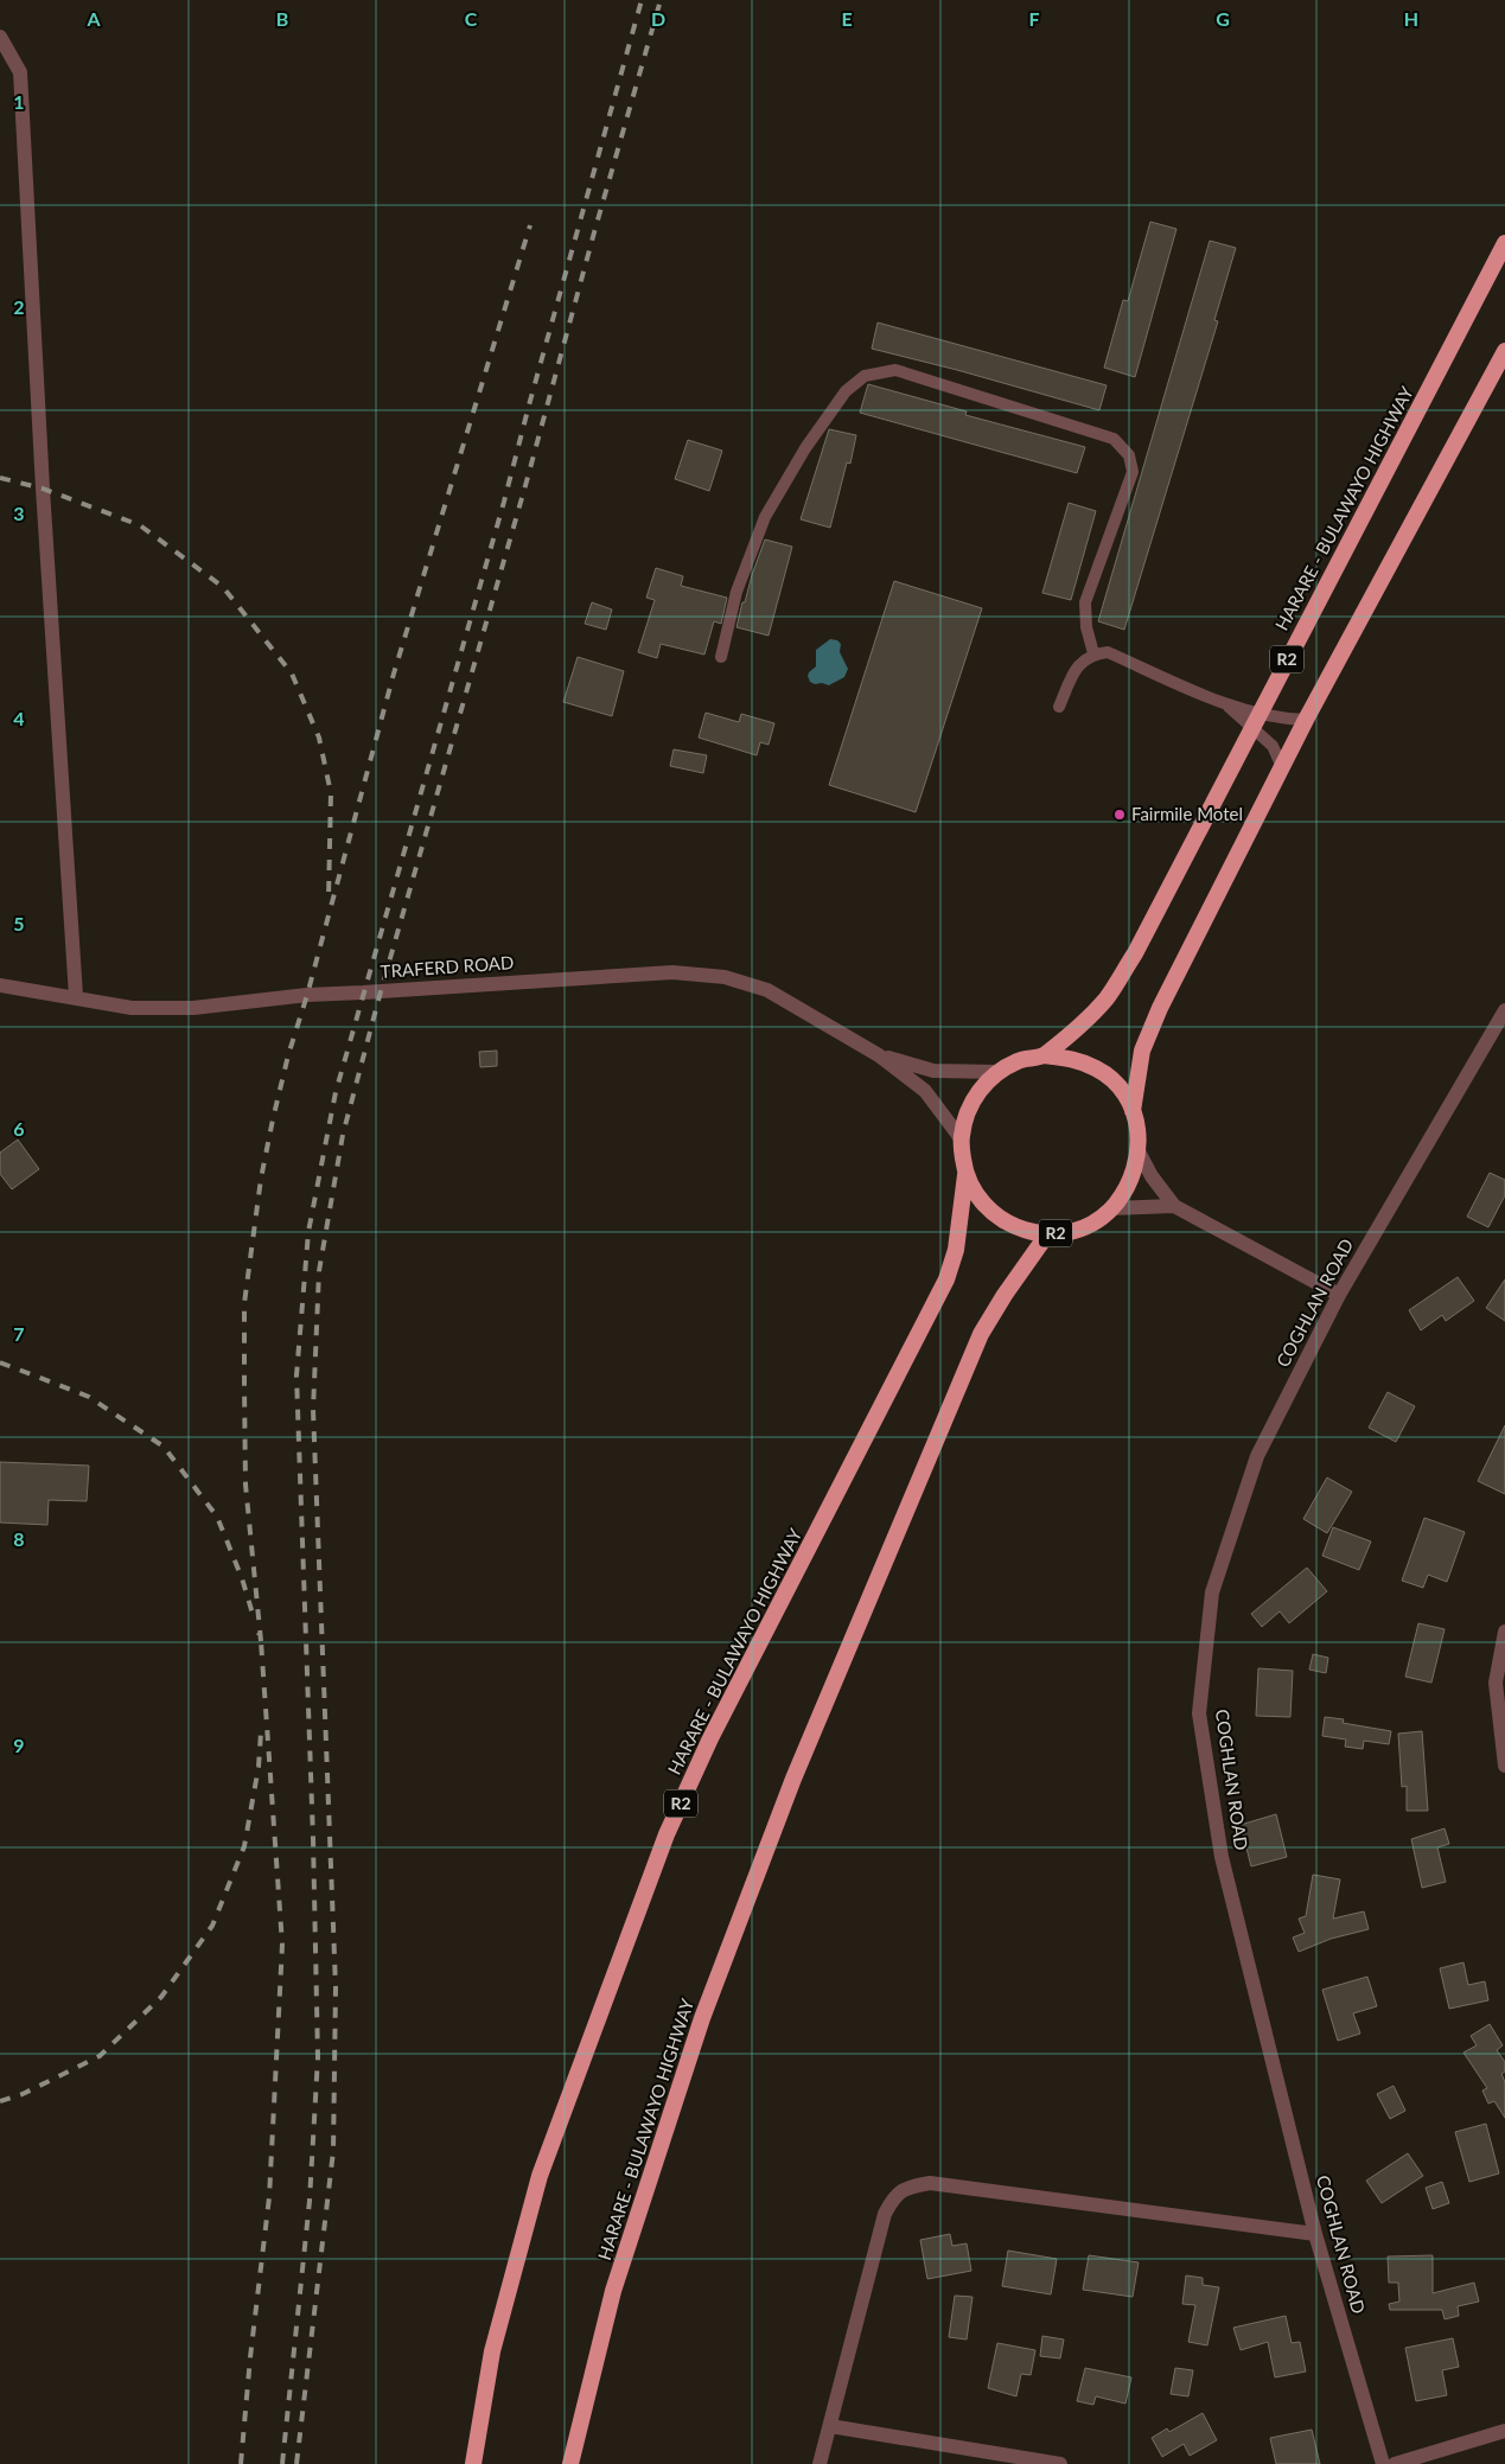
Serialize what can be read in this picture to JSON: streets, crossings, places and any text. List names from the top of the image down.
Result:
{
  "streets": {
    "highway": ["HARARE - BULAWAYO HIGHWAY", "R2"],
    "street": ["TRAFERD ROAD", "COGHLAN ROAD"]
  },
  "crossings": [
    ["HARARE - BULAWAYO HIGHWAY", "TRAFERD ROAD"]
  ],
  "places": ["Fairmile Motel"],
  "grid": {
    "columns": [
      "A",
      "B",
      "C",
      "D",
      "E",
      "F",
      "G",
      "H"
    ],
    "rows": [
      "1",
      "2",
      "3",
      "4",
      "5",
      "6",
      "7",
      "8",
      "9"
    ]
  }
}
